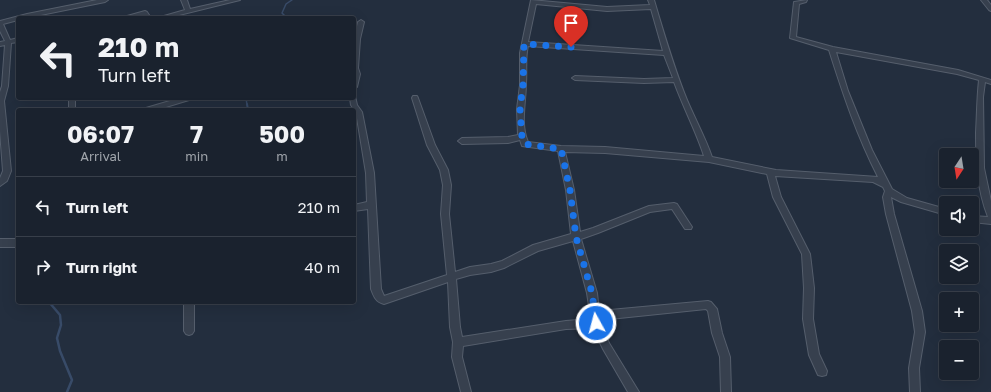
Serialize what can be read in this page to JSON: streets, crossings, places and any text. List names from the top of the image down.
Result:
{
  "north": "bottom",
  "page": {
    "turn": ["210 m", "Turn left"],
    "eta": [
      "06:07",
      "Arrival",
      "7",
      "min",
      "500",
      "m"
    ],
    "map_buttons": ["+", "−"],
    "list": [
      {
        "name": "Turn left",
        "value": "210 m"
      },
      {
        "name": "Turn right",
        "value": "40 m"
      }
    ]
  }
}
